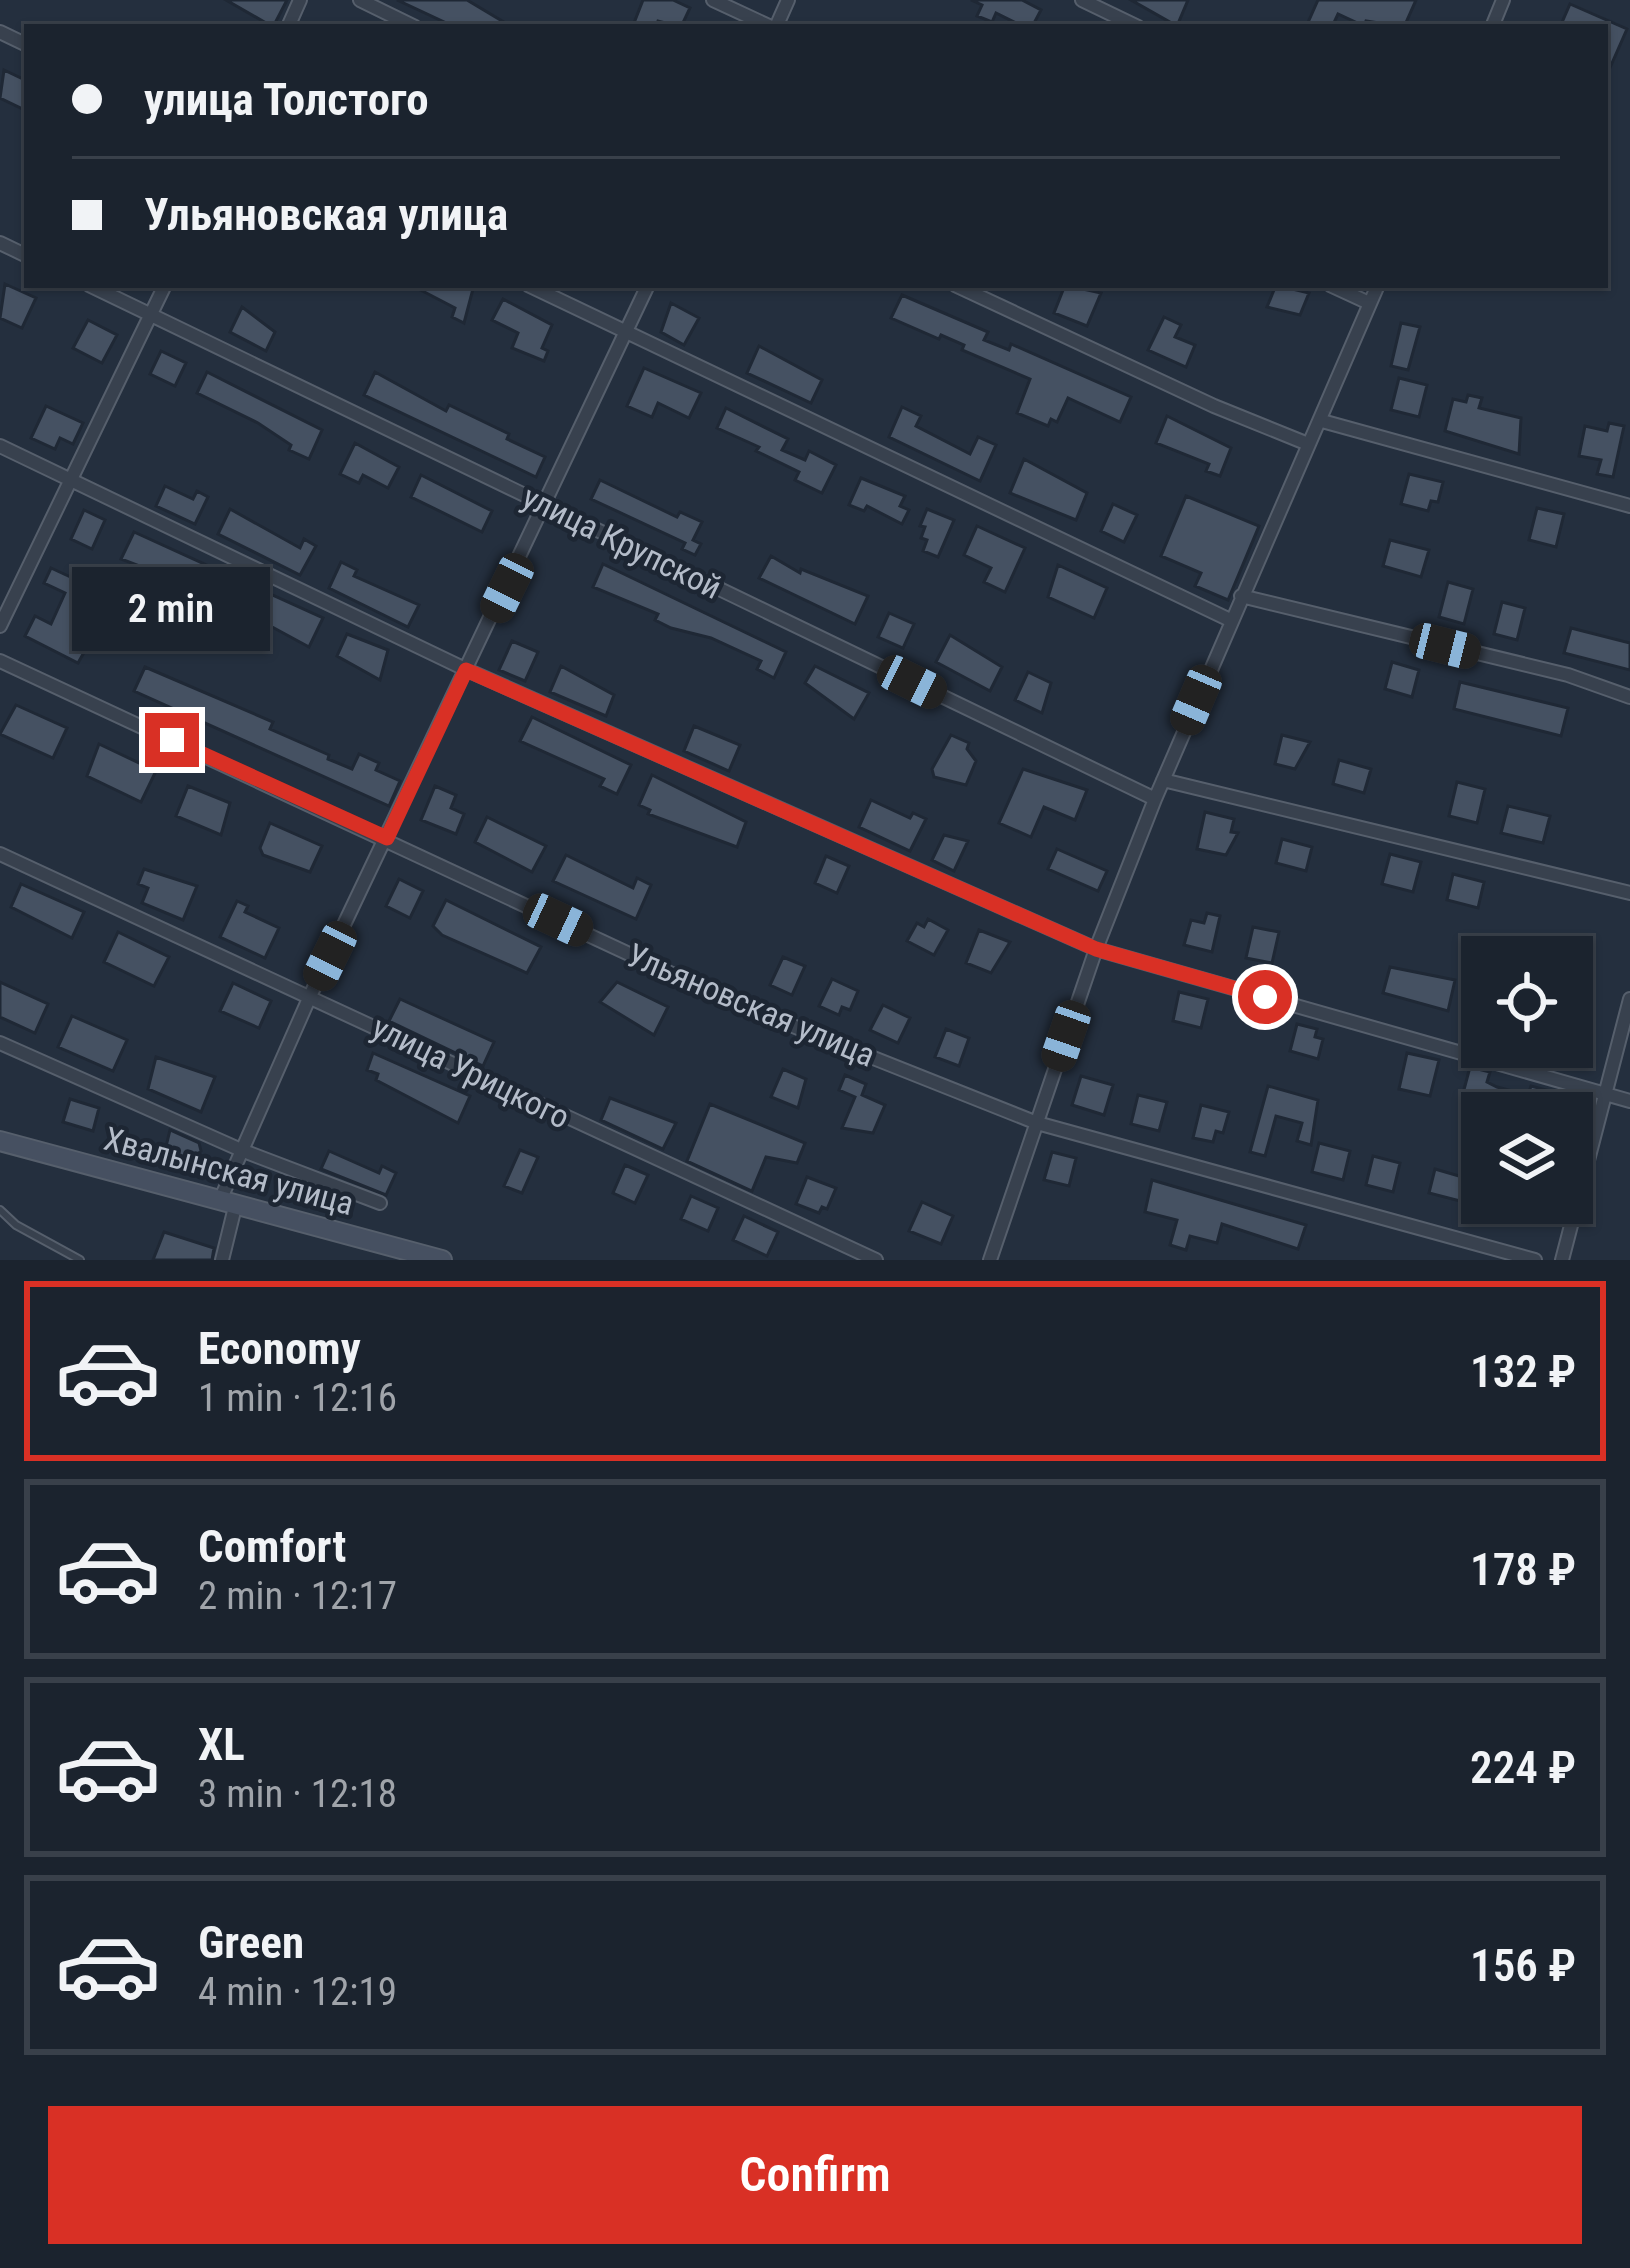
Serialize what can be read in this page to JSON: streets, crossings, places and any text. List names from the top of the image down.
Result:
{
  "streets": {
    "street": [
      "улица Крупской",
      "Ульяновская улица",
      "улица Урицкого",
      "Хвалынская улица"
    ]
  },
  "page": {
    "banner": ["улица Толстого", "Ульяновская улица"],
    "bubble": "2 min",
    "list": [
      {
        "name": "Economy",
        "note": "1 min · 12:16",
        "value": "132 ₽"
      },
      {
        "name": "Comfort",
        "note": "2 min · 12:17",
        "value": "178 ₽"
      },
      {
        "name": "XL",
        "note": "3 min · 12:18",
        "value": "224 ₽"
      },
      {
        "name": "Green",
        "note": "4 min · 12:19",
        "value": "156 ₽"
      }
    ],
    "buttons": "Confirm"
  }
}
